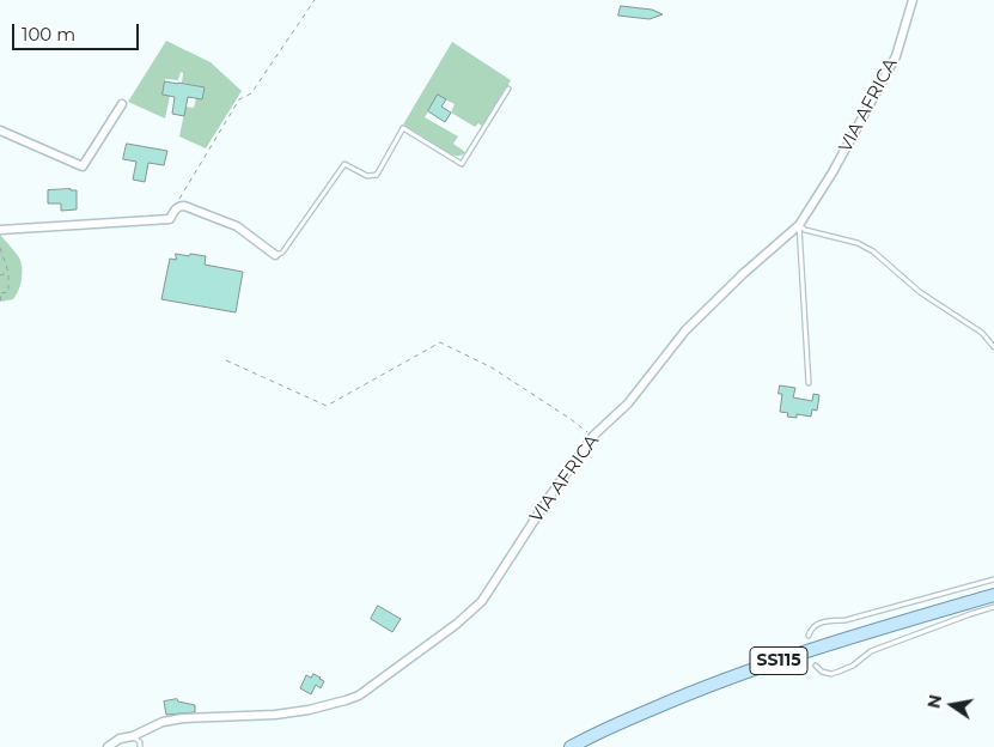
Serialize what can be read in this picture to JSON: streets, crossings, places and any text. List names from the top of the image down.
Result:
{
  "streets": {
    "main road": ["SS115"],
    "street": ["VIA AFRICA"]
  },
  "scale_bar": "100 m",
  "north": "left"
}
